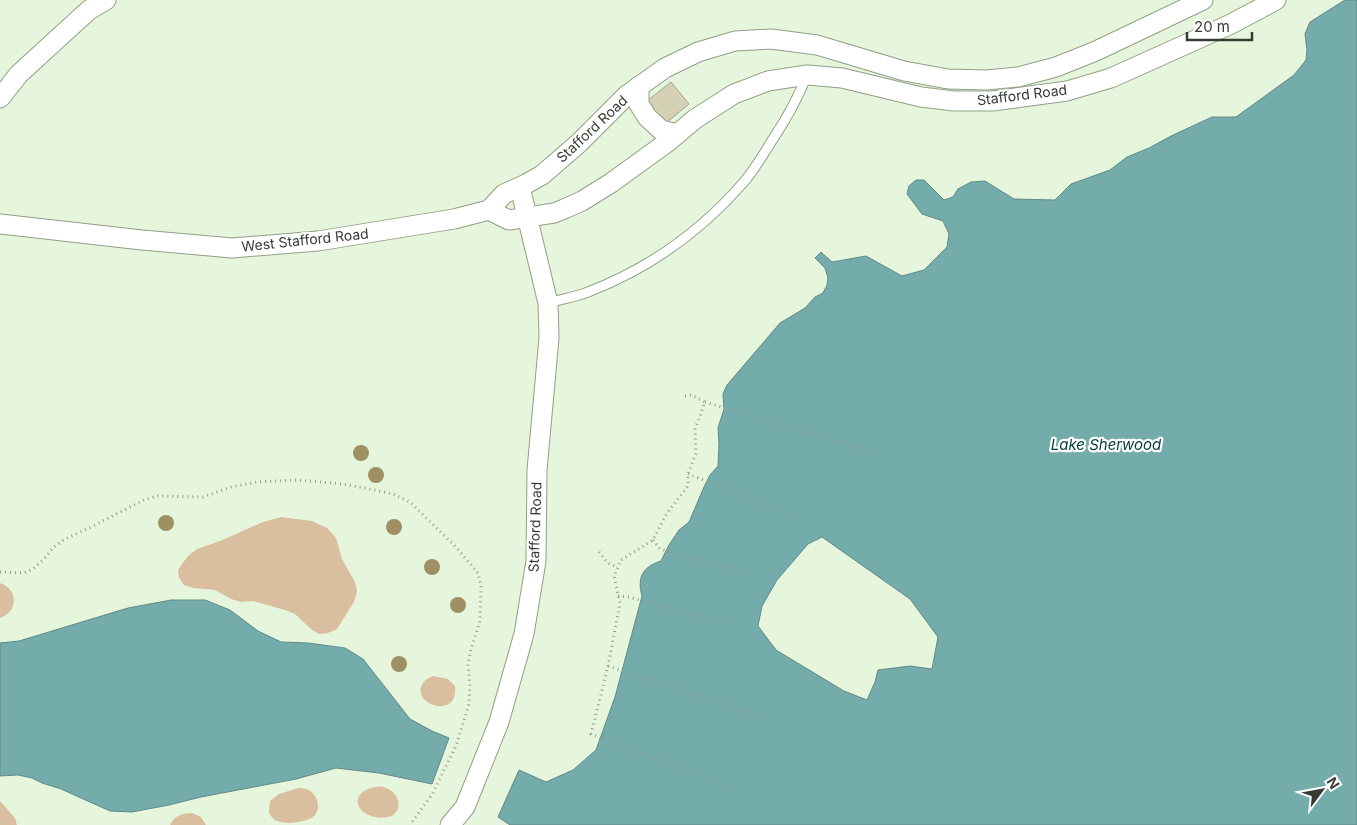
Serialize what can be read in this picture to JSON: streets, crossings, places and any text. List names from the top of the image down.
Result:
{
  "streets": {
    "street": ["Stafford Road", "West Stafford Road"]
  },
  "crossings": [
    ["Stafford Road", "West Stafford Road"]
  ],
  "water": ["Lake Sherwood"],
  "scale_bar": "20 m",
  "north": "top right"
}
